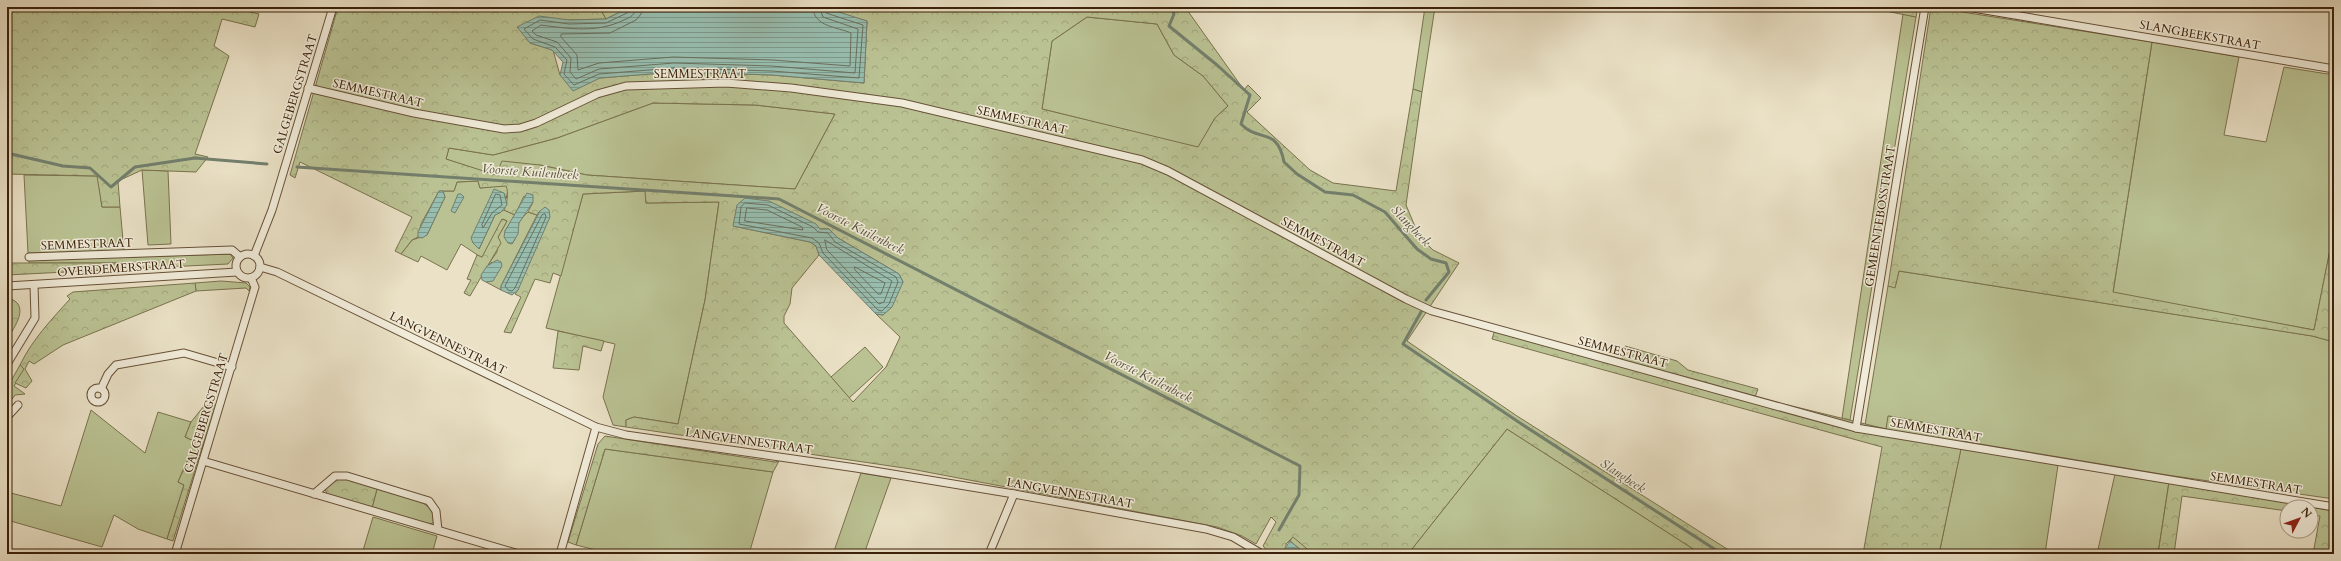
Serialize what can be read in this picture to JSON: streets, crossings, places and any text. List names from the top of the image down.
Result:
{
  "streets": {
    "street": [
      "SLANGBEEKSTRAAT",
      "SEMMESTRAAT",
      "GALGEBERGSTRAAT",
      "GEMEENTEBOSSTRAAT",
      "OVERDEMERSTRAAT",
      "LANGVENNESTRAAT"
    ]
  },
  "crossings": [
    ["SEMMESTRAAT", "GALGEBERGSTRAAT"],
    ["SEMMESTRAAT", "GEMEENTEBOSSTRAAT"],
    ["SEMMESTRAAT", "OVERDEMERSTRAAT"],
    ["SEMMESTRAAT", "LANGVENNESTRAAT"],
    ["GALGEBERGSTRAAT", "OVERDEMERSTRAAT"],
    ["GALGEBERGSTRAAT", "LANGVENNESTRAAT"],
    ["OVERDEMERSTRAAT", "LANGVENNESTRAAT"]
  ],
  "water": ["Voorste Kuilenbeek", "Slangbeek"],
  "north": "top right"
}
